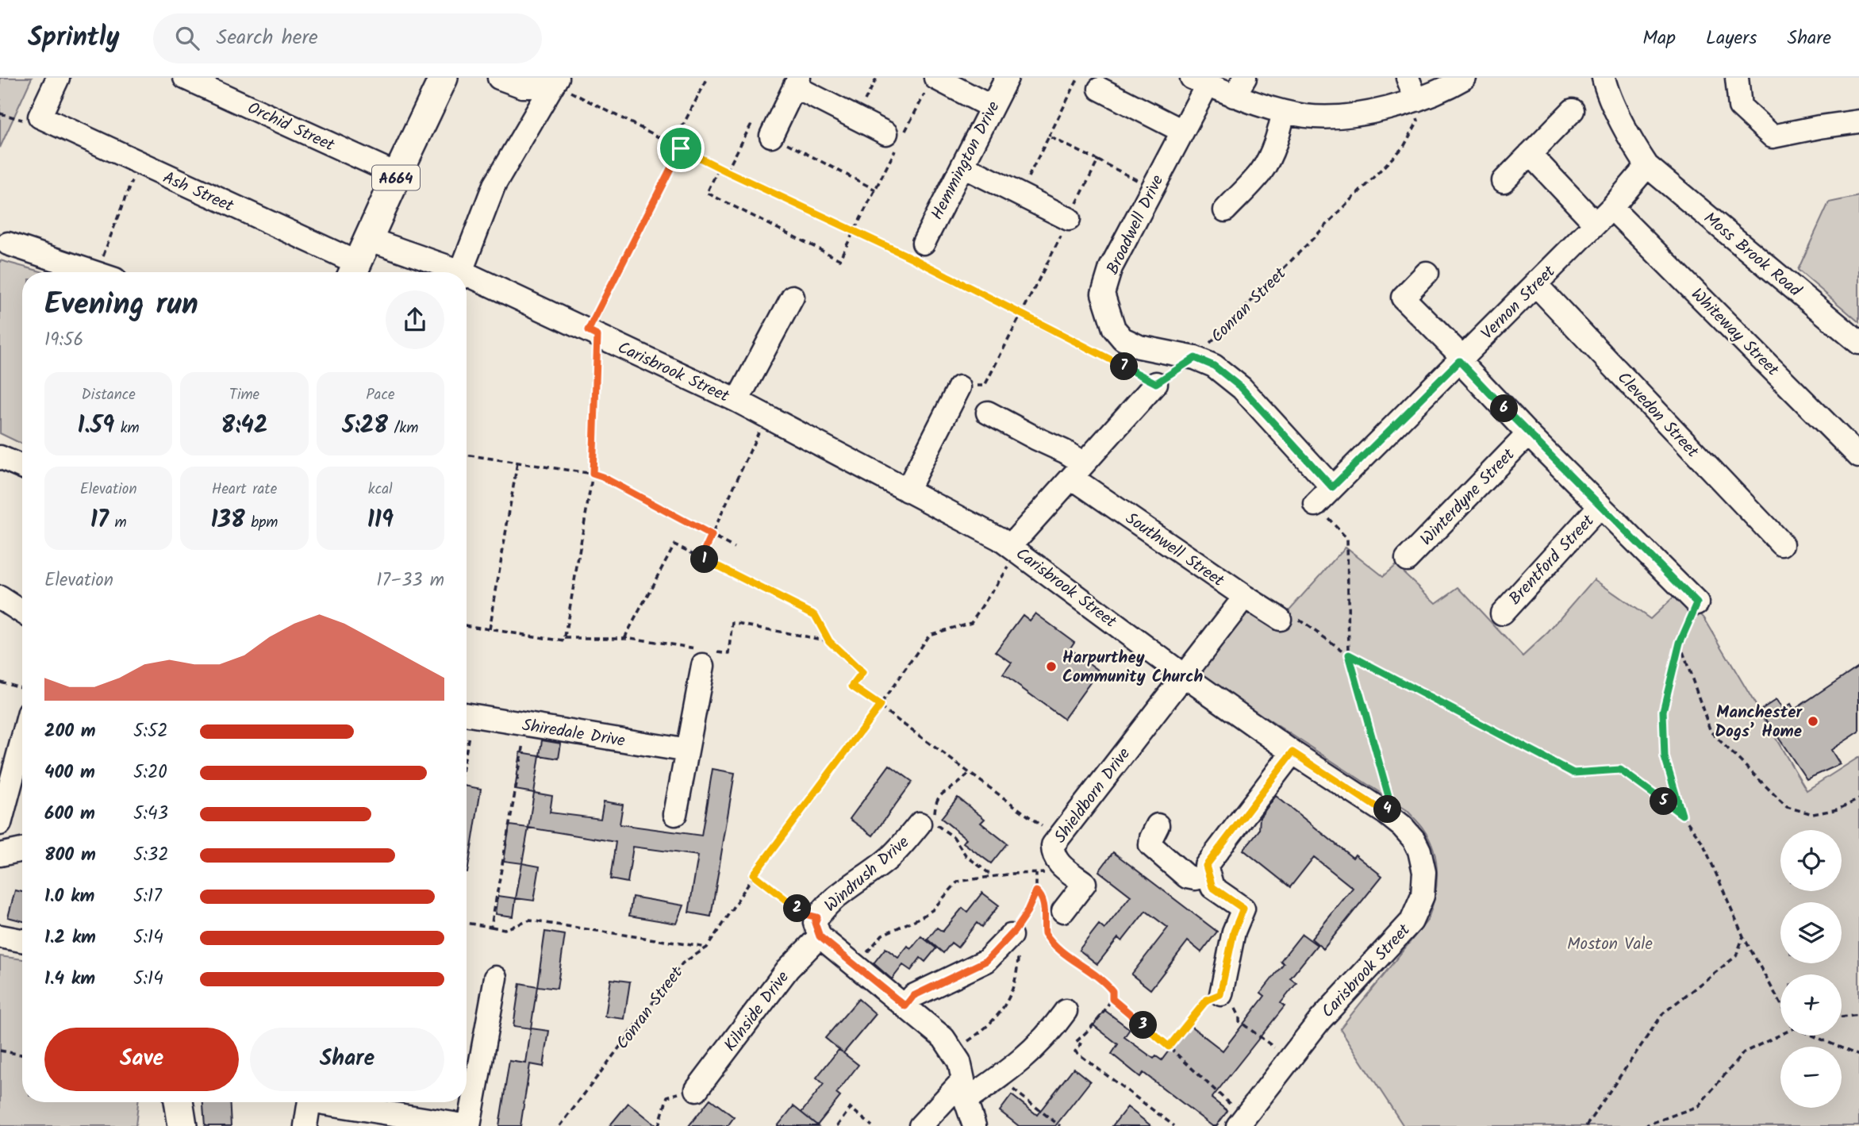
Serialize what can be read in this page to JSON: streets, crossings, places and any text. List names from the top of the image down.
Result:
{
  "streets": {
    "main road": ["A664"],
    "street": [
      "Orchid Street",
      "Hemmington Drive",
      "Ash Street",
      "Broadwell Drive",
      "Moss Brook Road",
      "Vernon Street",
      "Whiteway Street",
      "Carisbrook Street",
      "Clevedon Street",
      "Winterdyne Street",
      "Southwell Street",
      "Brentford Street",
      "Shiredale Drive",
      "Shieldborn Drive",
      "Windrush Drive",
      "Kilnside Drive"
    ],
    "path": ["Conran Street"]
  },
  "crossings": [
    ["Orchid Street", "A664"],
    ["A664", "Ash Street"],
    ["Broadwell Drive", "Vernon Street"],
    ["Broadwell Drive", "Conran Street"],
    ["Moss Brook Road", "Vernon Street"],
    ["Vernon Street", "Whiteway Street"],
    ["Vernon Street", "Clevedon Street"],
    ["Conran Street", "Carisbrook Street"],
    ["Carisbrook Street", "Shieldborn Drive"],
    ["Southwell Street", "Shieldborn Drive"],
    ["Windrush Drive", "Kilnside Drive"]
  ],
  "parks": ["Moston Vale"],
  "places": ["Harpurthey Community Church", "Manchester Dogs’ Home"],
  "page": {
    "header": "Sprintly",
    "search": "Search here",
    "nav": ["Map", "Layers", "Share"],
    "heading": ["Evening run", "19:56"],
    "pins": [
      "7",
      "6",
      "1",
      "5",
      "4",
      "2",
      "3"
    ],
    "stats": [
      ["Distance", "1.59 km"],
      ["Time", "8:42"],
      ["Pace", "5:28 /km"],
      ["Elevation", "17 m"],
      ["Heart rate", "138 bpm"],
      ["kcal", "119"]
    ],
    "chart": ["Elevation", "17–33 m"],
    "list": [
      {
        "name": "200 m",
        "note": "5:52"
      },
      {
        "name": "400 m",
        "note": "5:20"
      },
      {
        "name": "600 m",
        "note": "5:43"
      },
      {
        "name": "800 m",
        "note": "5:32"
      },
      {
        "name": "1.0 km",
        "note": "5:17"
      },
      {
        "name": "1.2 km",
        "note": "5:14"
      },
      {
        "name": "1.4 km",
        "note": "5:14"
      }
    ],
    "map_buttons": ["+", "−"],
    "buttons": ["Save", "Share"]
  }
}
